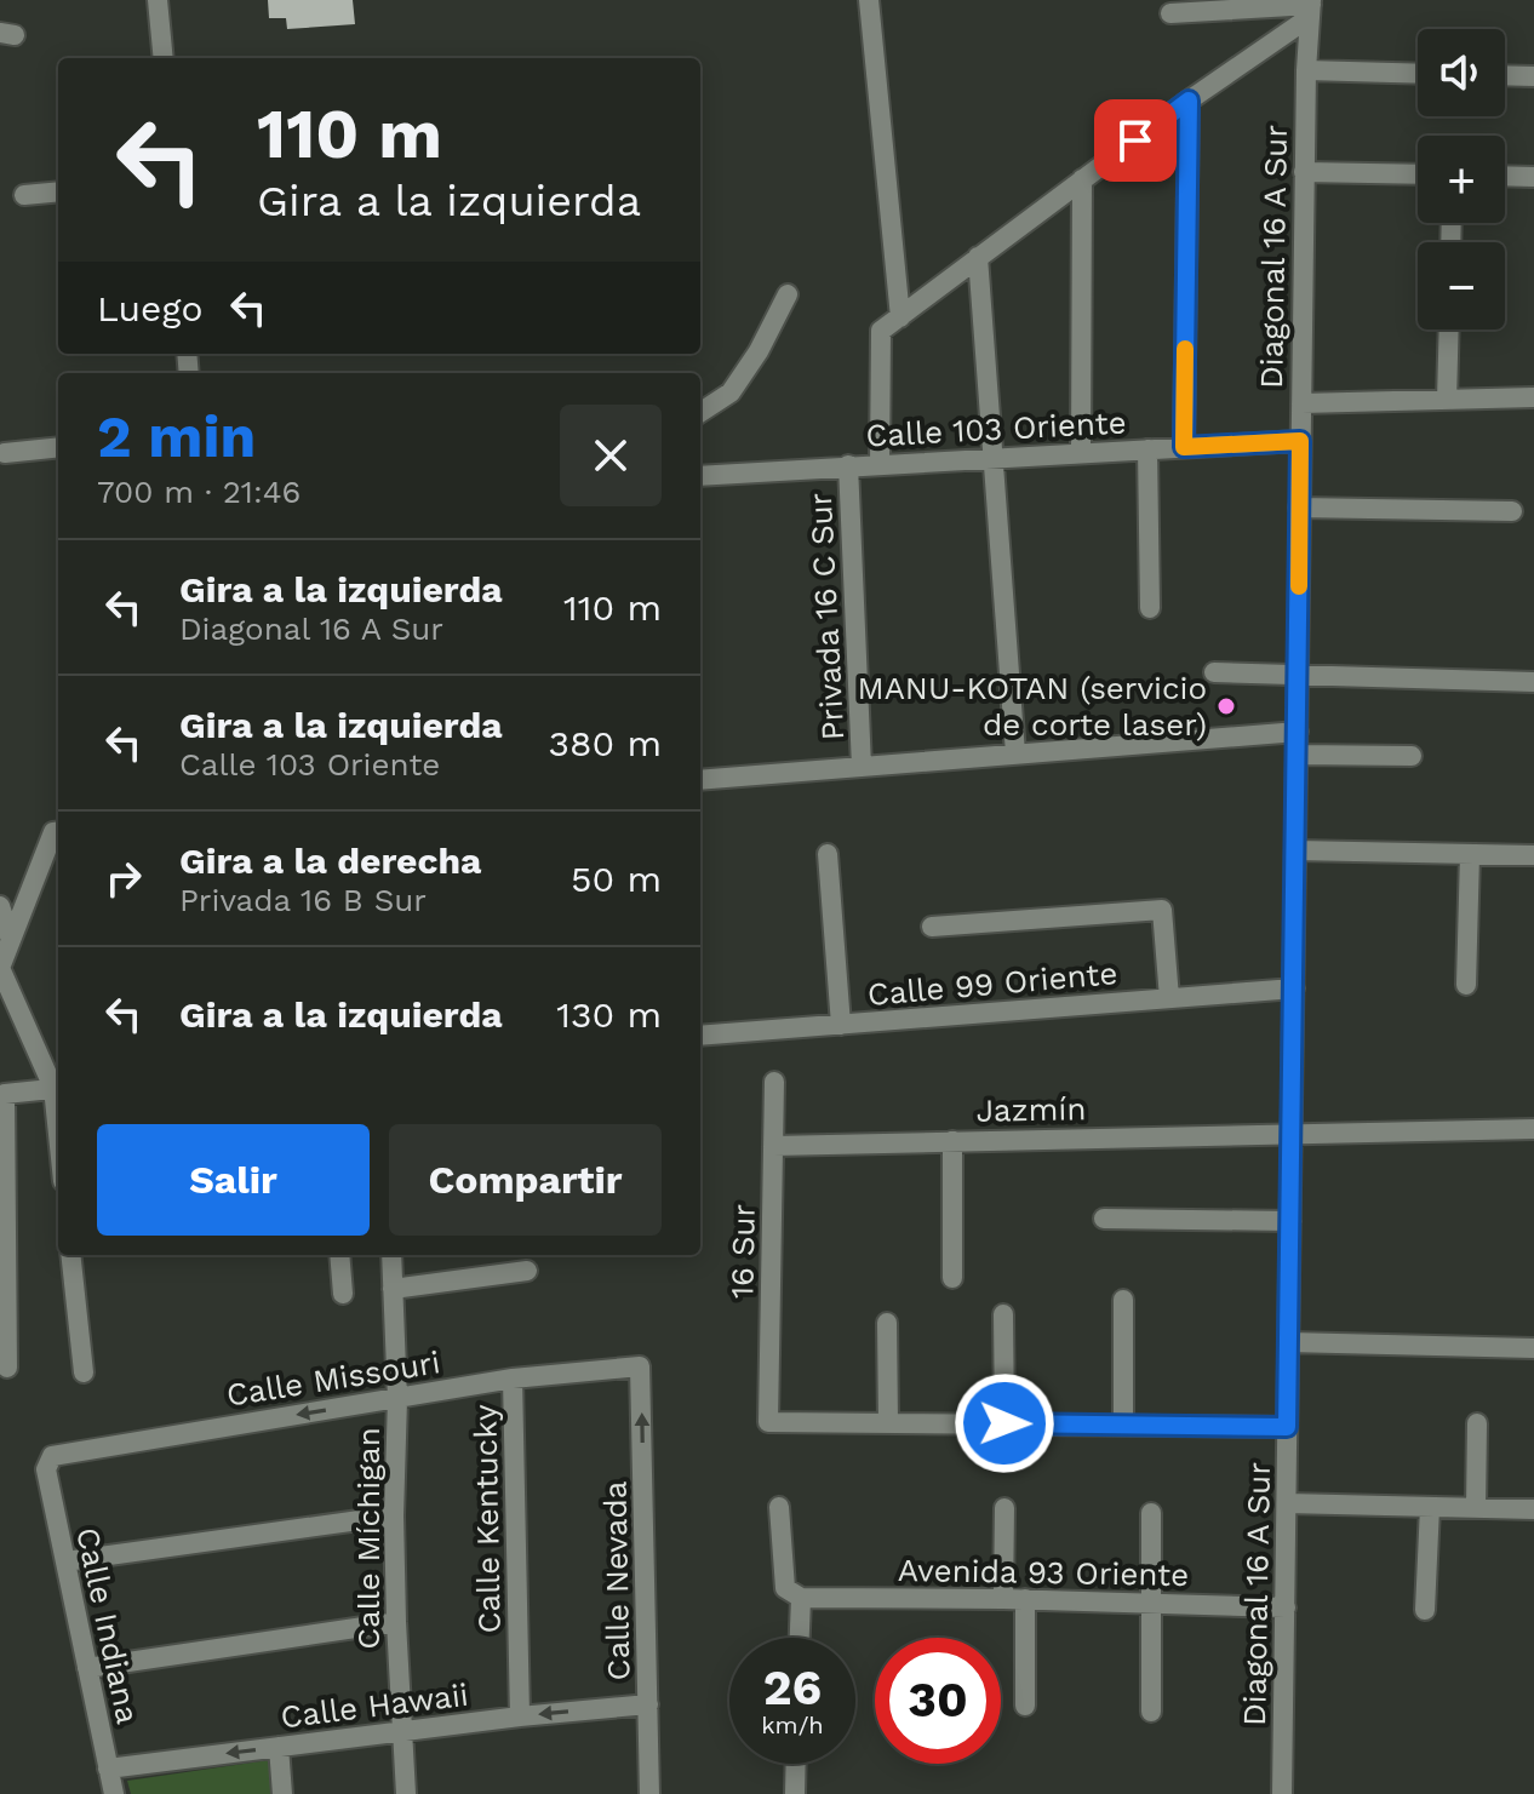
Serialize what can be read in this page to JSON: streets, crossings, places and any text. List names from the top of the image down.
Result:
{
  "streets": {
    "street": [
      "Diagonal 16 A Sur",
      "Calle 103 Oriente",
      "Privada 16 C Sur",
      "Calle 99 Oriente",
      "Jazmín",
      "16 Sur",
      "Calle Missouri",
      "Calle Kentucky",
      "Calle Míchigan",
      "Avenida 93 Oriente",
      "Calle Nevada",
      "Calle Indiana",
      "Calle Hawaii"
    ]
  },
  "crossings": [
    ["Diagonal 16 A Sur", "Calle 103 Oriente"],
    ["Diagonal 16 A Sur", "Calle 99 Oriente"],
    ["Diagonal 16 A Sur", "Jazmín"],
    ["Diagonal 16 A Sur", "Avenida 93 Oriente"],
    ["Calle 103 Oriente", "Privada 16 C Sur"],
    ["Jazmín", "16 Sur"],
    ["Calle Missouri", "Calle Kentucky"],
    ["Calle Missouri", "Calle Míchigan"],
    ["Calle Missouri", "Calle Nevada"],
    ["Calle Missouri", "Calle Indiana"],
    ["Calle Kentucky", "Calle Hawaii"],
    ["Calle Míchigan", "Calle Hawaii"],
    ["Calle Nevada", "Calle Hawaii"],
    ["Calle Indiana", "Calle Hawaii"]
  ],
  "places": ["MANU-KOTAN (servicio de corte laser)"],
  "page": {
    "map_buttons": ["+", "−"],
    "turn": ["110 m", "Gira a la izquierda"],
    "then": "Luego",
    "heading": ["2 min", "700 m · 21:46"],
    "list": [
      {
        "name": "Gira a la izquierda",
        "note": "Diagonal 16 A Sur",
        "value": "110 m"
      },
      {
        "name": "Gira a la izquierda",
        "note": "Calle 103 Oriente",
        "value": "380 m"
      },
      {
        "name": "Gira a la derecha",
        "note": "Privada 16 B Sur",
        "value": "50 m"
      },
      {
        "name": "Gira a la izquierda",
        "value": "130 m"
      }
    ],
    "buttons": ["Salir", "Compartir"],
    "speed": "26 km/h",
    "limit": "30"
  }
}
